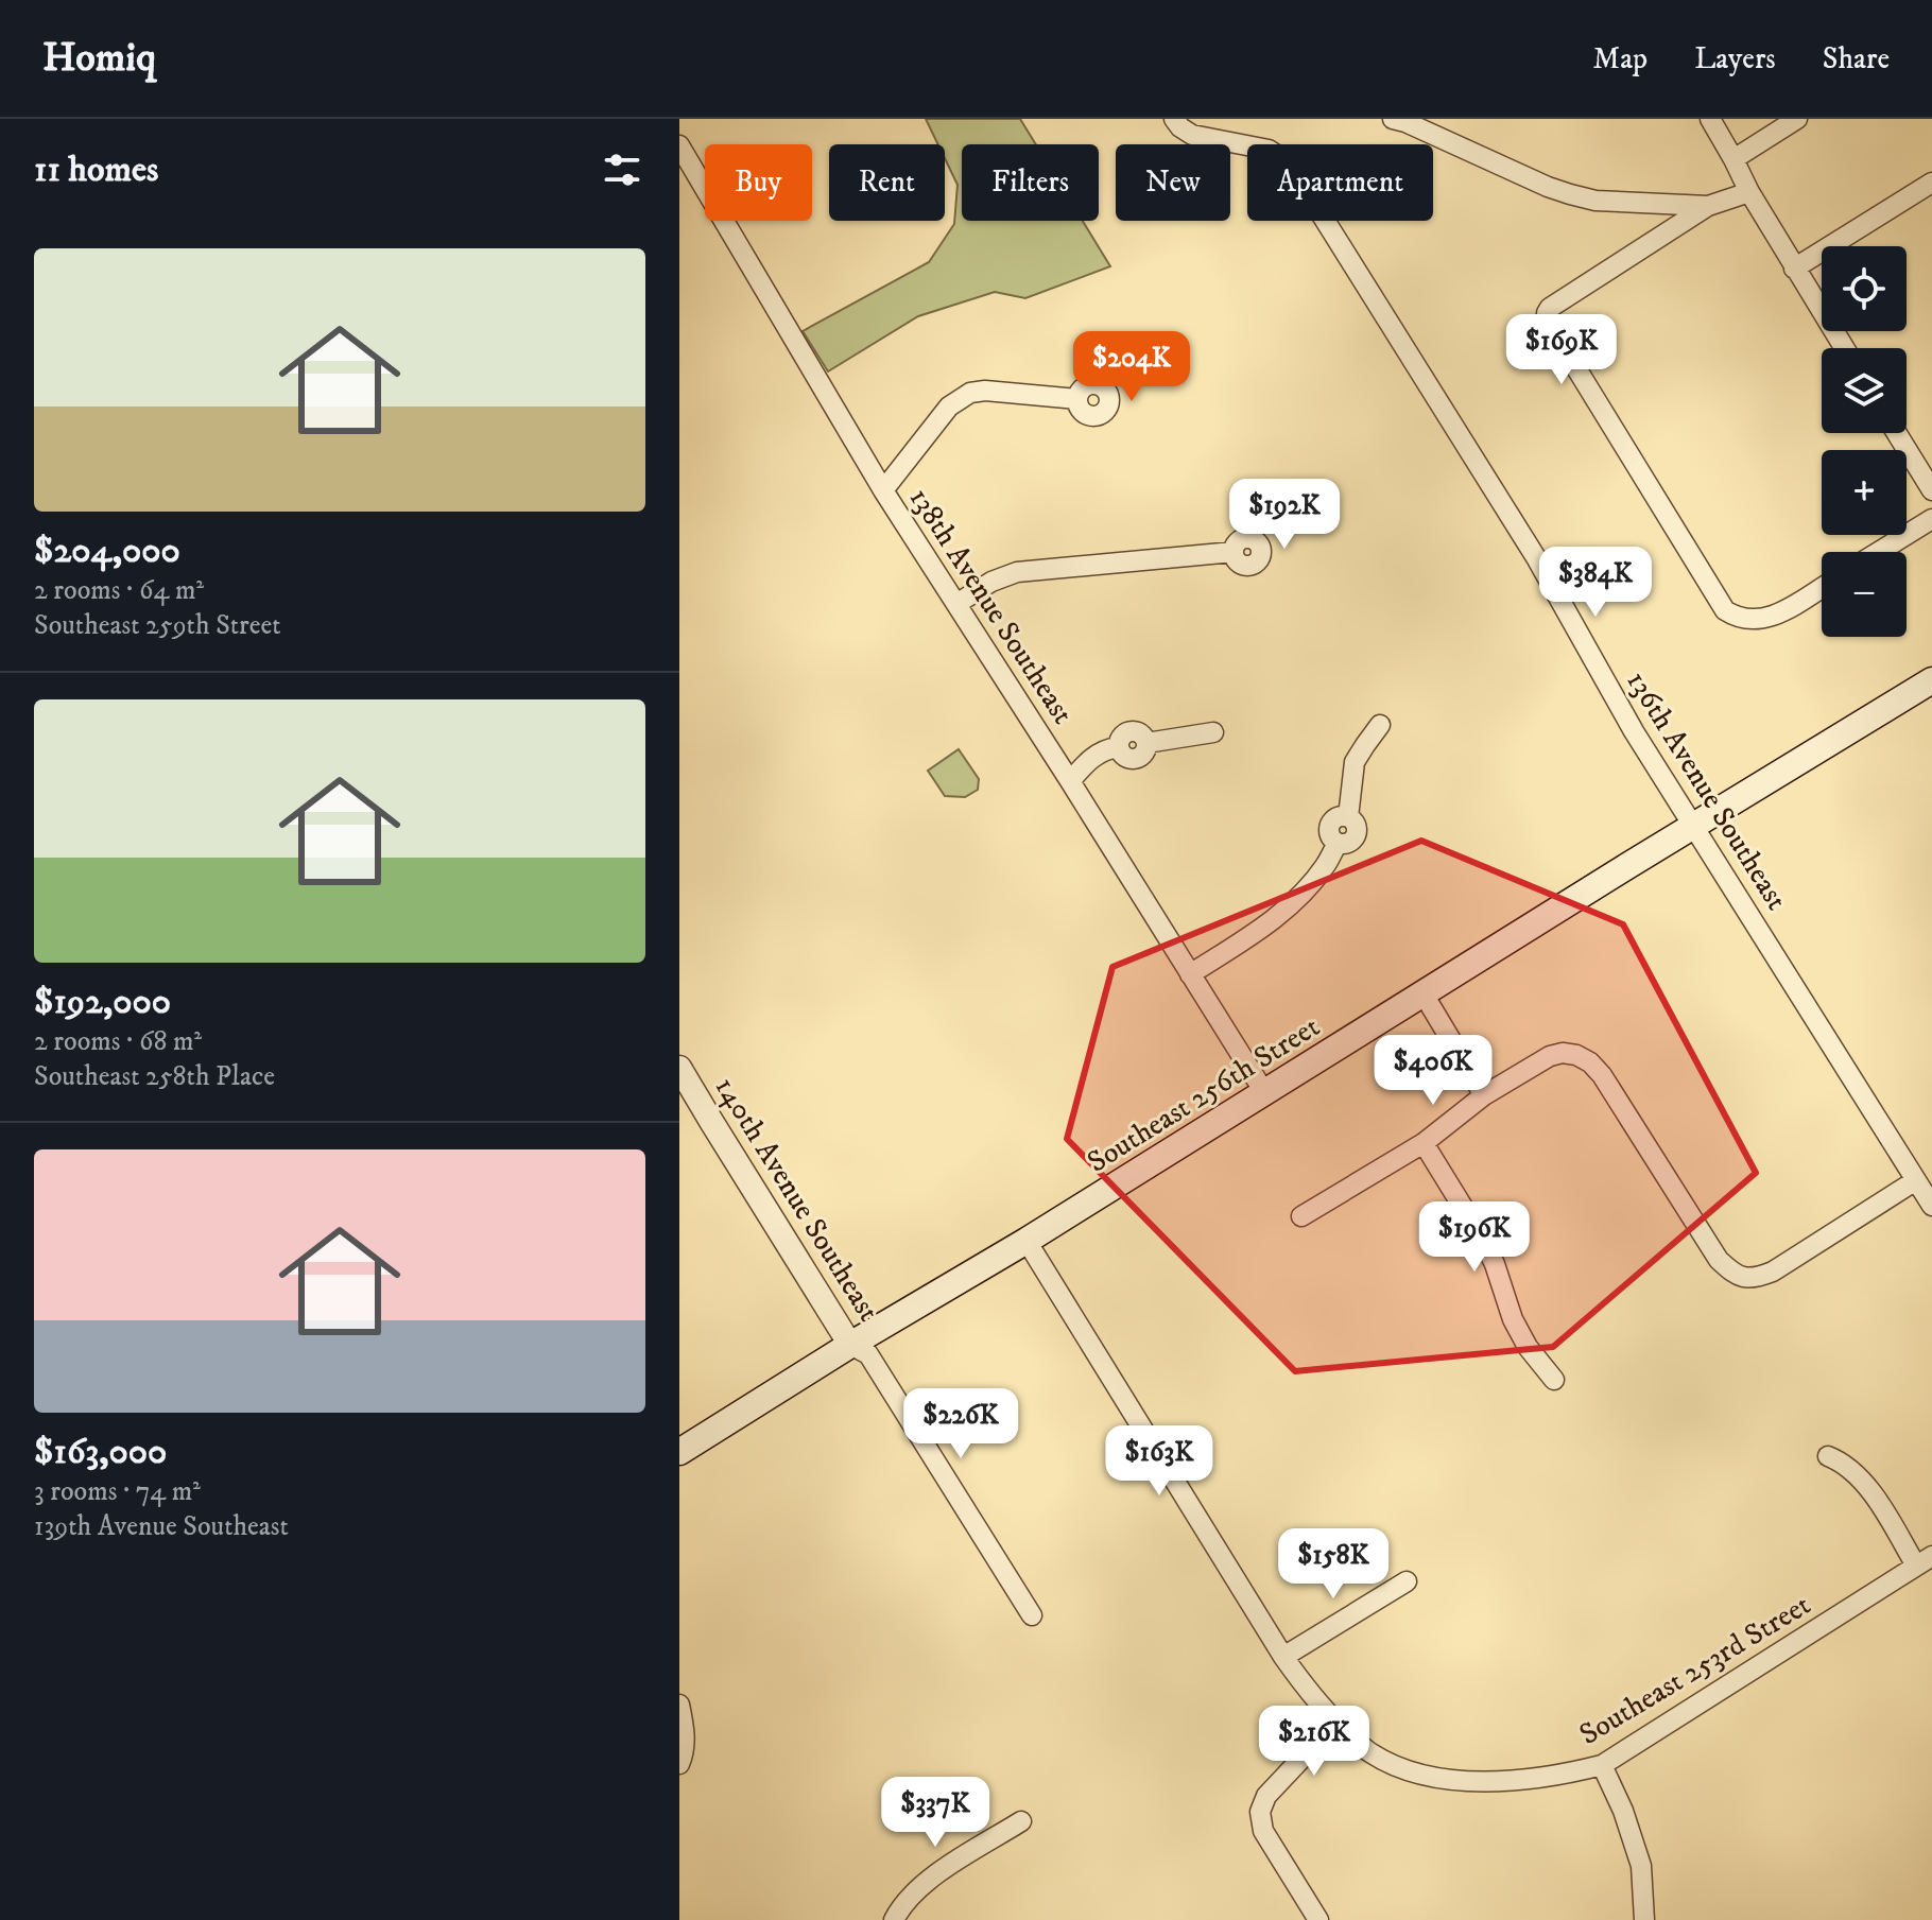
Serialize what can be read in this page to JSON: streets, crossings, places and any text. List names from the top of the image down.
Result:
{
  "streets": {
    "main road": ["Southeast 256th Street"],
    "street": [
      "138th Avenue Southeast",
      "136th Avenue Southeast",
      "140th Avenue Southeast",
      "Southeast 253rd Street"
    ]
  },
  "crossings": [
    ["138th Avenue Southeast", "Southeast 256th Street"],
    ["136th Avenue Southeast", "Southeast 256th Street"],
    ["Southeast 256th Street", "140th Avenue Southeast"],
    ["Southeast 256th Street", "Southeast 253rd Street"]
  ],
  "page": {
    "header": "Homiq",
    "nav": ["Map", "Layers", "Share"],
    "heading": "11 homes",
    "chip": [
      "Buy",
      "Rent",
      "Filters",
      "New",
      "Apartment"
    ],
    "list": [
      {
        "name": "$204,000",
        "note": "2 rooms · 64 m² · Southeast 259th Street"
      },
      {
        "name": "$192,000",
        "note": "2 rooms · 68 m² · Southeast 258th Place"
      },
      {
        "name": "$163,000",
        "note": "3 rooms · 74 m² · 139th Avenue Southeast"
      }
    ],
    "map_buttons": ["+", "−"],
    "price": [
      "$169K",
      "$204K",
      "$192K",
      "$384K",
      "$406K",
      "$196K",
      "$226K",
      "$163K",
      "$158K",
      "$216K",
      "$337K"
    ]
  }
}
